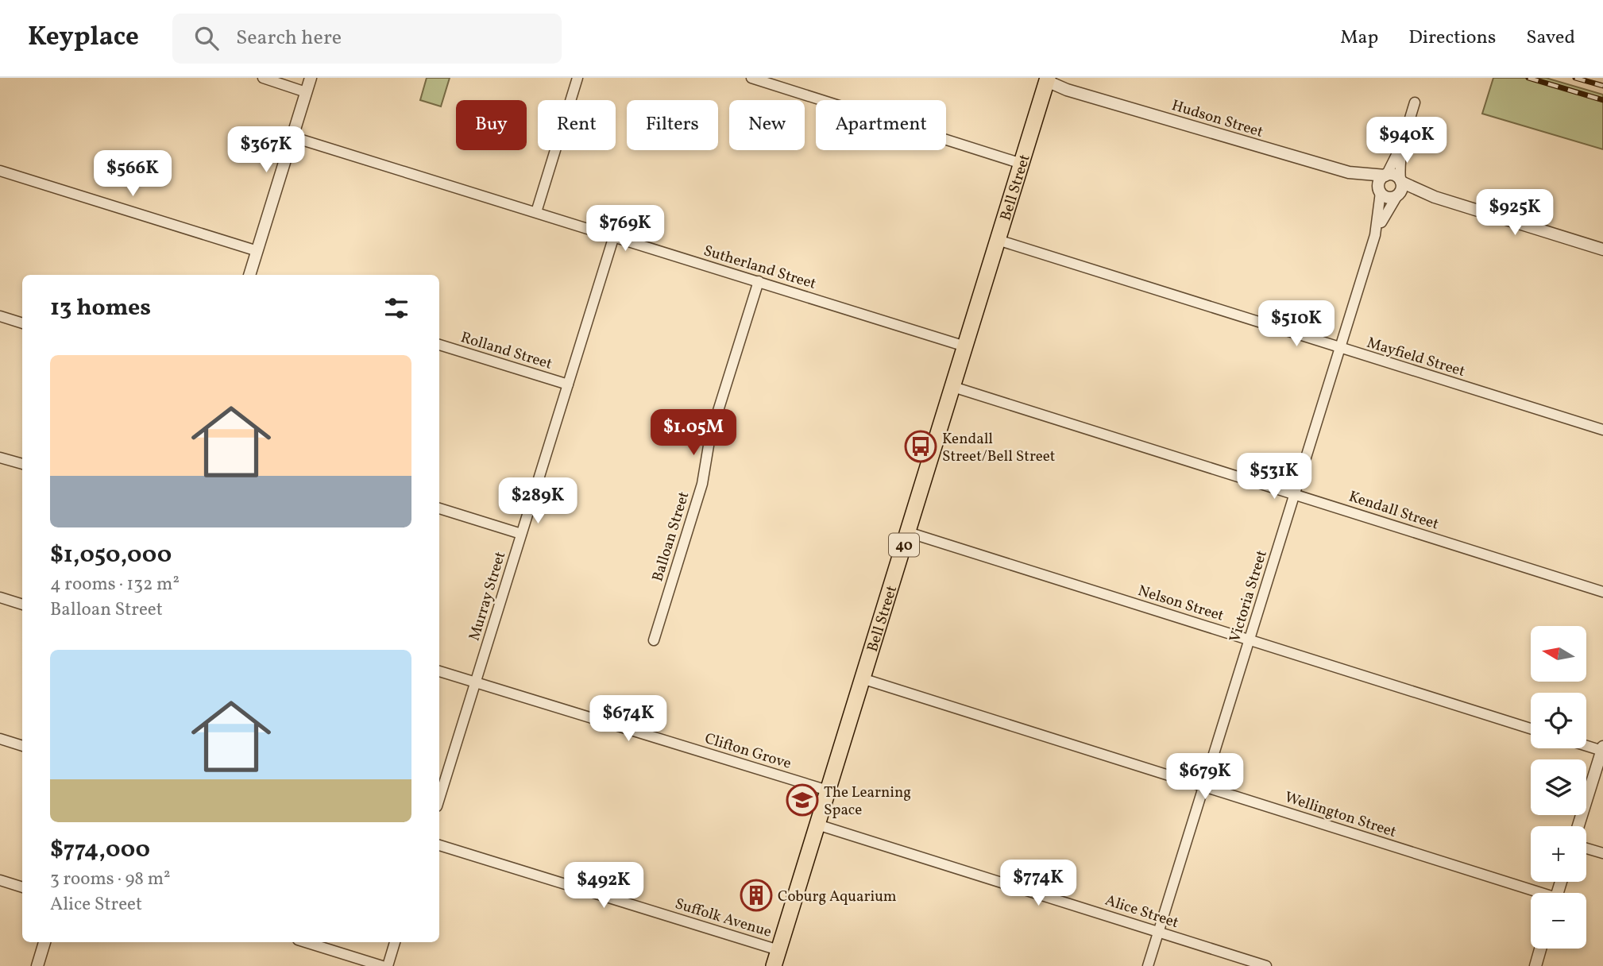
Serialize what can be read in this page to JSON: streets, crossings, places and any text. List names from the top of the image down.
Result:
{
  "streets": {
    "highway": ["Bell Street", "40"],
    "street": [
      "Hudson Street",
      "Sutherland Street",
      "Rolland Street",
      "Mayfield Street",
      "Kendall Street",
      "Balloan Street",
      "Murray Street",
      "Victoria Street",
      "Nelson Street",
      "Clifton Grove",
      "Wellington Street",
      "Alice Street",
      "Suffolk Avenue"
    ]
  },
  "crossings": [
    ["Hudson Street", "Bell Street"],
    ["Hudson Street", "Victoria Street"],
    ["Bell Street", "Sutherland Street"],
    ["Bell Street", "Mayfield Street"],
    ["Bell Street", "Kendall Street"],
    ["Bell Street", "Nelson Street"],
    ["Bell Street", "Clifton Grove"],
    ["Bell Street", "Wellington Street"],
    ["Bell Street", "Alice Street"],
    ["Bell Street", "Suffolk Avenue"],
    ["Sutherland Street", "Balloan Street"],
    ["Sutherland Street", "Murray Street"],
    ["Rolland Street", "Murray Street"],
    ["Mayfield Street", "Victoria Street"],
    ["Kendall Street", "Victoria Street"],
    ["Murray Street", "Clifton Grove"],
    ["Victoria Street", "Nelson Street"],
    ["Victoria Street", "Wellington Street"],
    ["Victoria Street", "Alice Street"]
  ],
  "places": {
    "bus stop": ["Kendall Street/Bell Street"],
    "school or university": ["The Learning Space"],
    "building": ["Coburg Aquarium"]
  },
  "north": "left",
  "page": {
    "header": "Keyplace",
    "search": "Search here",
    "nav": ["Map", "Directions", "Saved"],
    "chip": [
      "Buy",
      "Rent",
      "Filters",
      "New",
      "Apartment"
    ],
    "price": [
      "$940K",
      "$367K",
      "$566K",
      "$925K",
      "$769K",
      "$510K",
      "$1.05M",
      "$531K",
      "$289K",
      "$674K",
      "$679K",
      "$774K",
      "$492K"
    ],
    "heading": "13 homes",
    "list": [
      {
        "name": "$1,050,000",
        "note": "4 rooms · 132 m² · Balloan Street"
      },
      {
        "name": "$774,000",
        "note": "3 rooms · 98 m² · Alice Street"
      }
    ],
    "map_buttons": ["+", "−"]
  }
}
